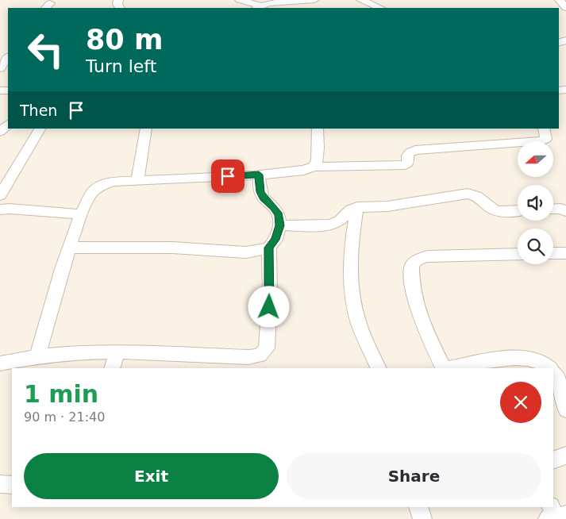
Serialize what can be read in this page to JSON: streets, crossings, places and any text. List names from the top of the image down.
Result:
{
  "north": "left",
  "page": {
    "turn": ["80 m", "Turn left"],
    "then": "Then",
    "heading": ["1 min", "90 m · 21:40"],
    "buttons": ["Exit", "Share"]
  }
}
